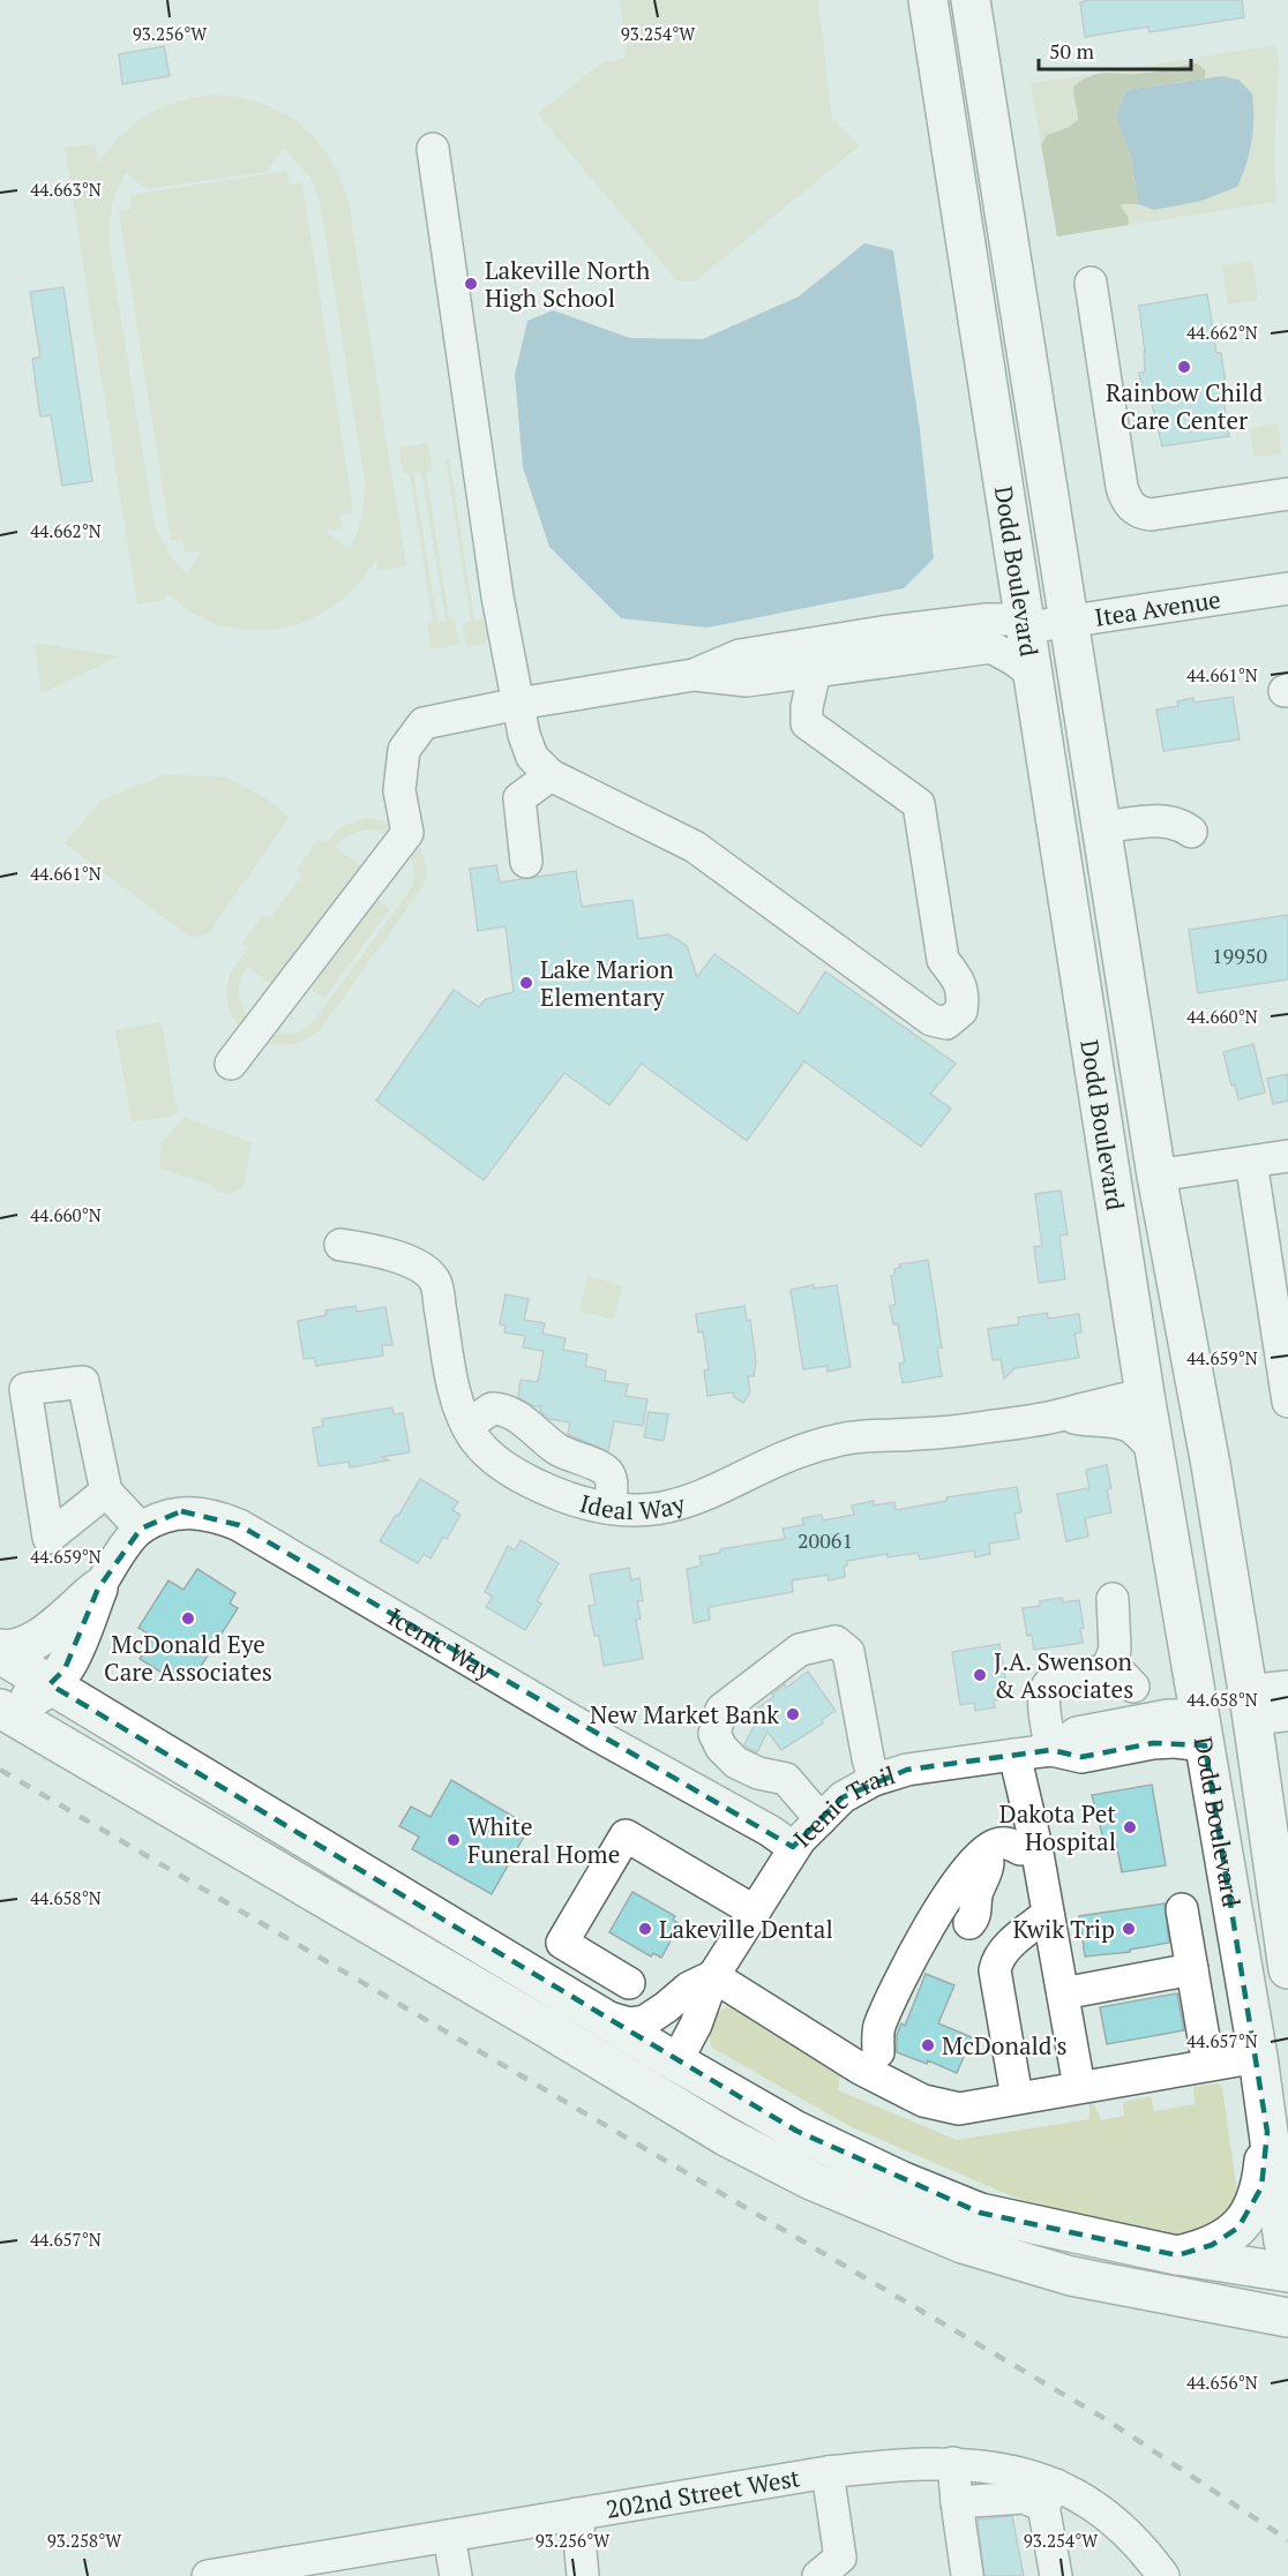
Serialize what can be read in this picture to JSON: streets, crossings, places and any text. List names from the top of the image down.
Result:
{
  "streets": {
    "main road": ["Dodd Boulevard"],
    "street": [
      "Itea Avenue",
      "Ideal Way",
      "Icenic Way",
      "Icenic Trail",
      "202nd Street West"
    ]
  },
  "crossings": [
    ["Dodd Boulevard", "Itea Avenue"],
    ["Dodd Boulevard", "Ideal Way"],
    ["Dodd Boulevard", "Icenic Trail"],
    ["Icenic Way", "Icenic Trail"]
  ],
  "places": [
    "Lakeville North High School",
    "Rainbow Child Care Center",
    "Lake Marion Elementary",
    "McDonald Eye Care Associates",
    "J.A. Swenson & Associates",
    "New Market Bank",
    "Dakota Pet Hospital",
    "White Funeral Home",
    "Lakeville Dental",
    "Kwik Trip",
    "McDonald's"
  ],
  "house_numbers": ["19950", "20061"],
  "scale_bar": "50 m",
  "coordinates": [
    "93.256°W",
    "93.254°W",
    "44.663°N",
    "44.662°N",
    "44.661°N",
    "44.660°N",
    "44.659°N",
    "44.658°N",
    "44.657°N",
    "44.656°N",
    "93.258°W"
  ]
}
